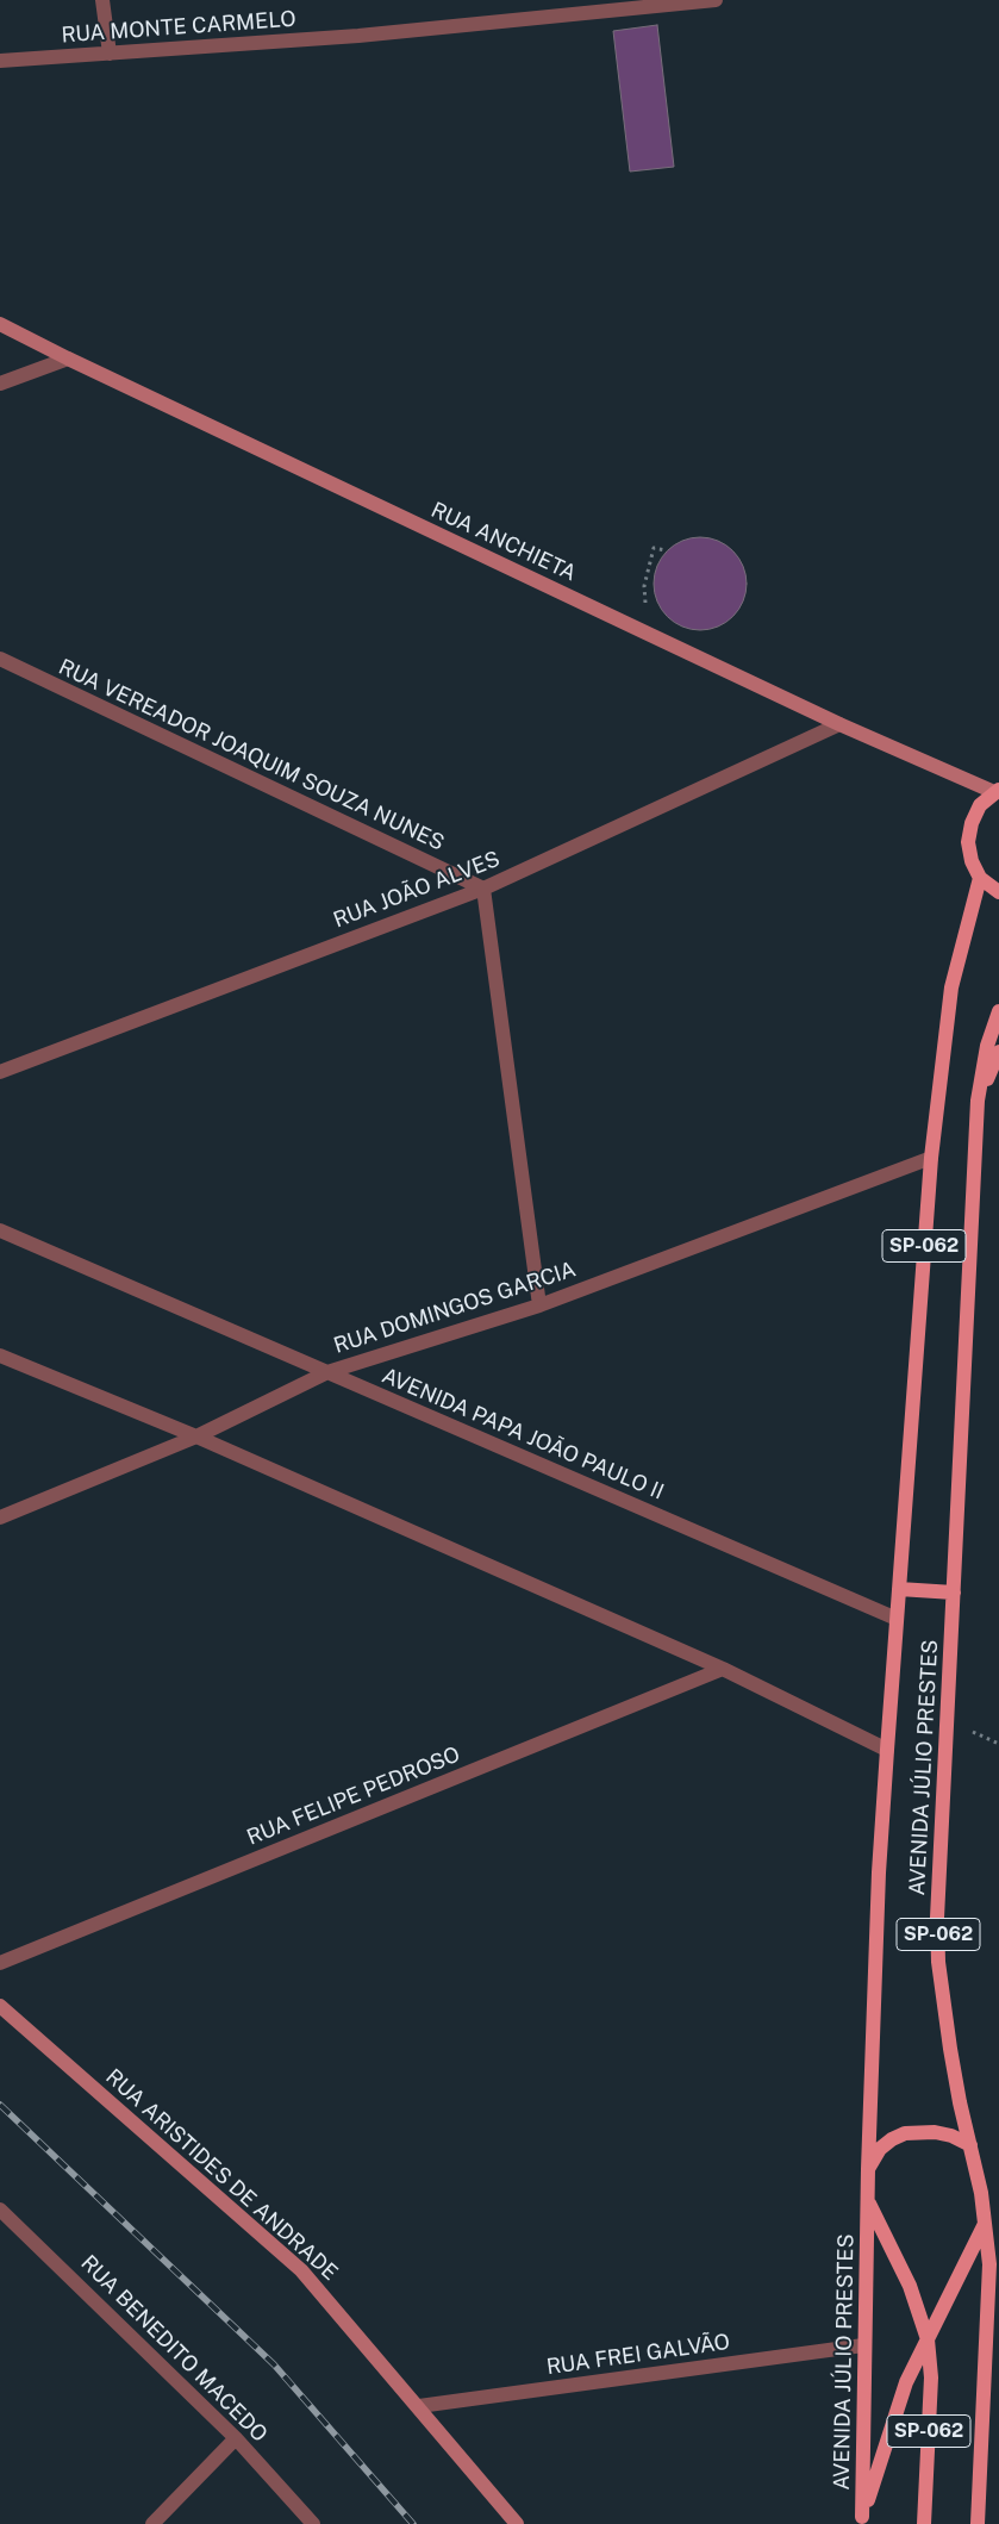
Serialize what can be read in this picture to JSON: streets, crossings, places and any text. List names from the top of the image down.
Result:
{
  "streets": {
    "main road": [
      "RUA ANCHIETA",
      "SP-062",
      "AVENIDA JÚLIO PRESTES",
      "RUA ARISTIDES DE ANDRADE"
    ],
    "street": [
      "RUA MONTE CARMELO",
      "RUA VEREADOR JOAQUIM SOUZA NUNES",
      "RUA JOÃO ALVES",
      "RUA DOMINGOS GARCIA",
      "AVENIDA PAPA JOÃO PAULO II",
      "RUA FELIPE PEDROSO",
      "RUA BENEDITO MACEDO",
      "RUA FREI GALVÃO"
    ]
  },
  "crossings": [
    ["RUA ANCHIETA", "RUA JOÃO ALVES"],
    ["RUA VEREADOR JOAQUIM SOUZA NUNES", "RUA JOÃO ALVES"],
    ["RUA DOMINGOS GARCIA", "AVENIDA PAPA JOÃO PAULO II"],
    ["RUA DOMINGOS GARCIA", "AVENIDA JÚLIO PRESTES"],
    ["AVENIDA PAPA JOÃO PAULO II", "AVENIDA JÚLIO PRESTES"],
    ["AVENIDA JÚLIO PRESTES", "RUA FREI GALVÃO"],
    ["RUA ARISTIDES DE ANDRADE", "RUA FREI GALVÃO"]
  ]
}
